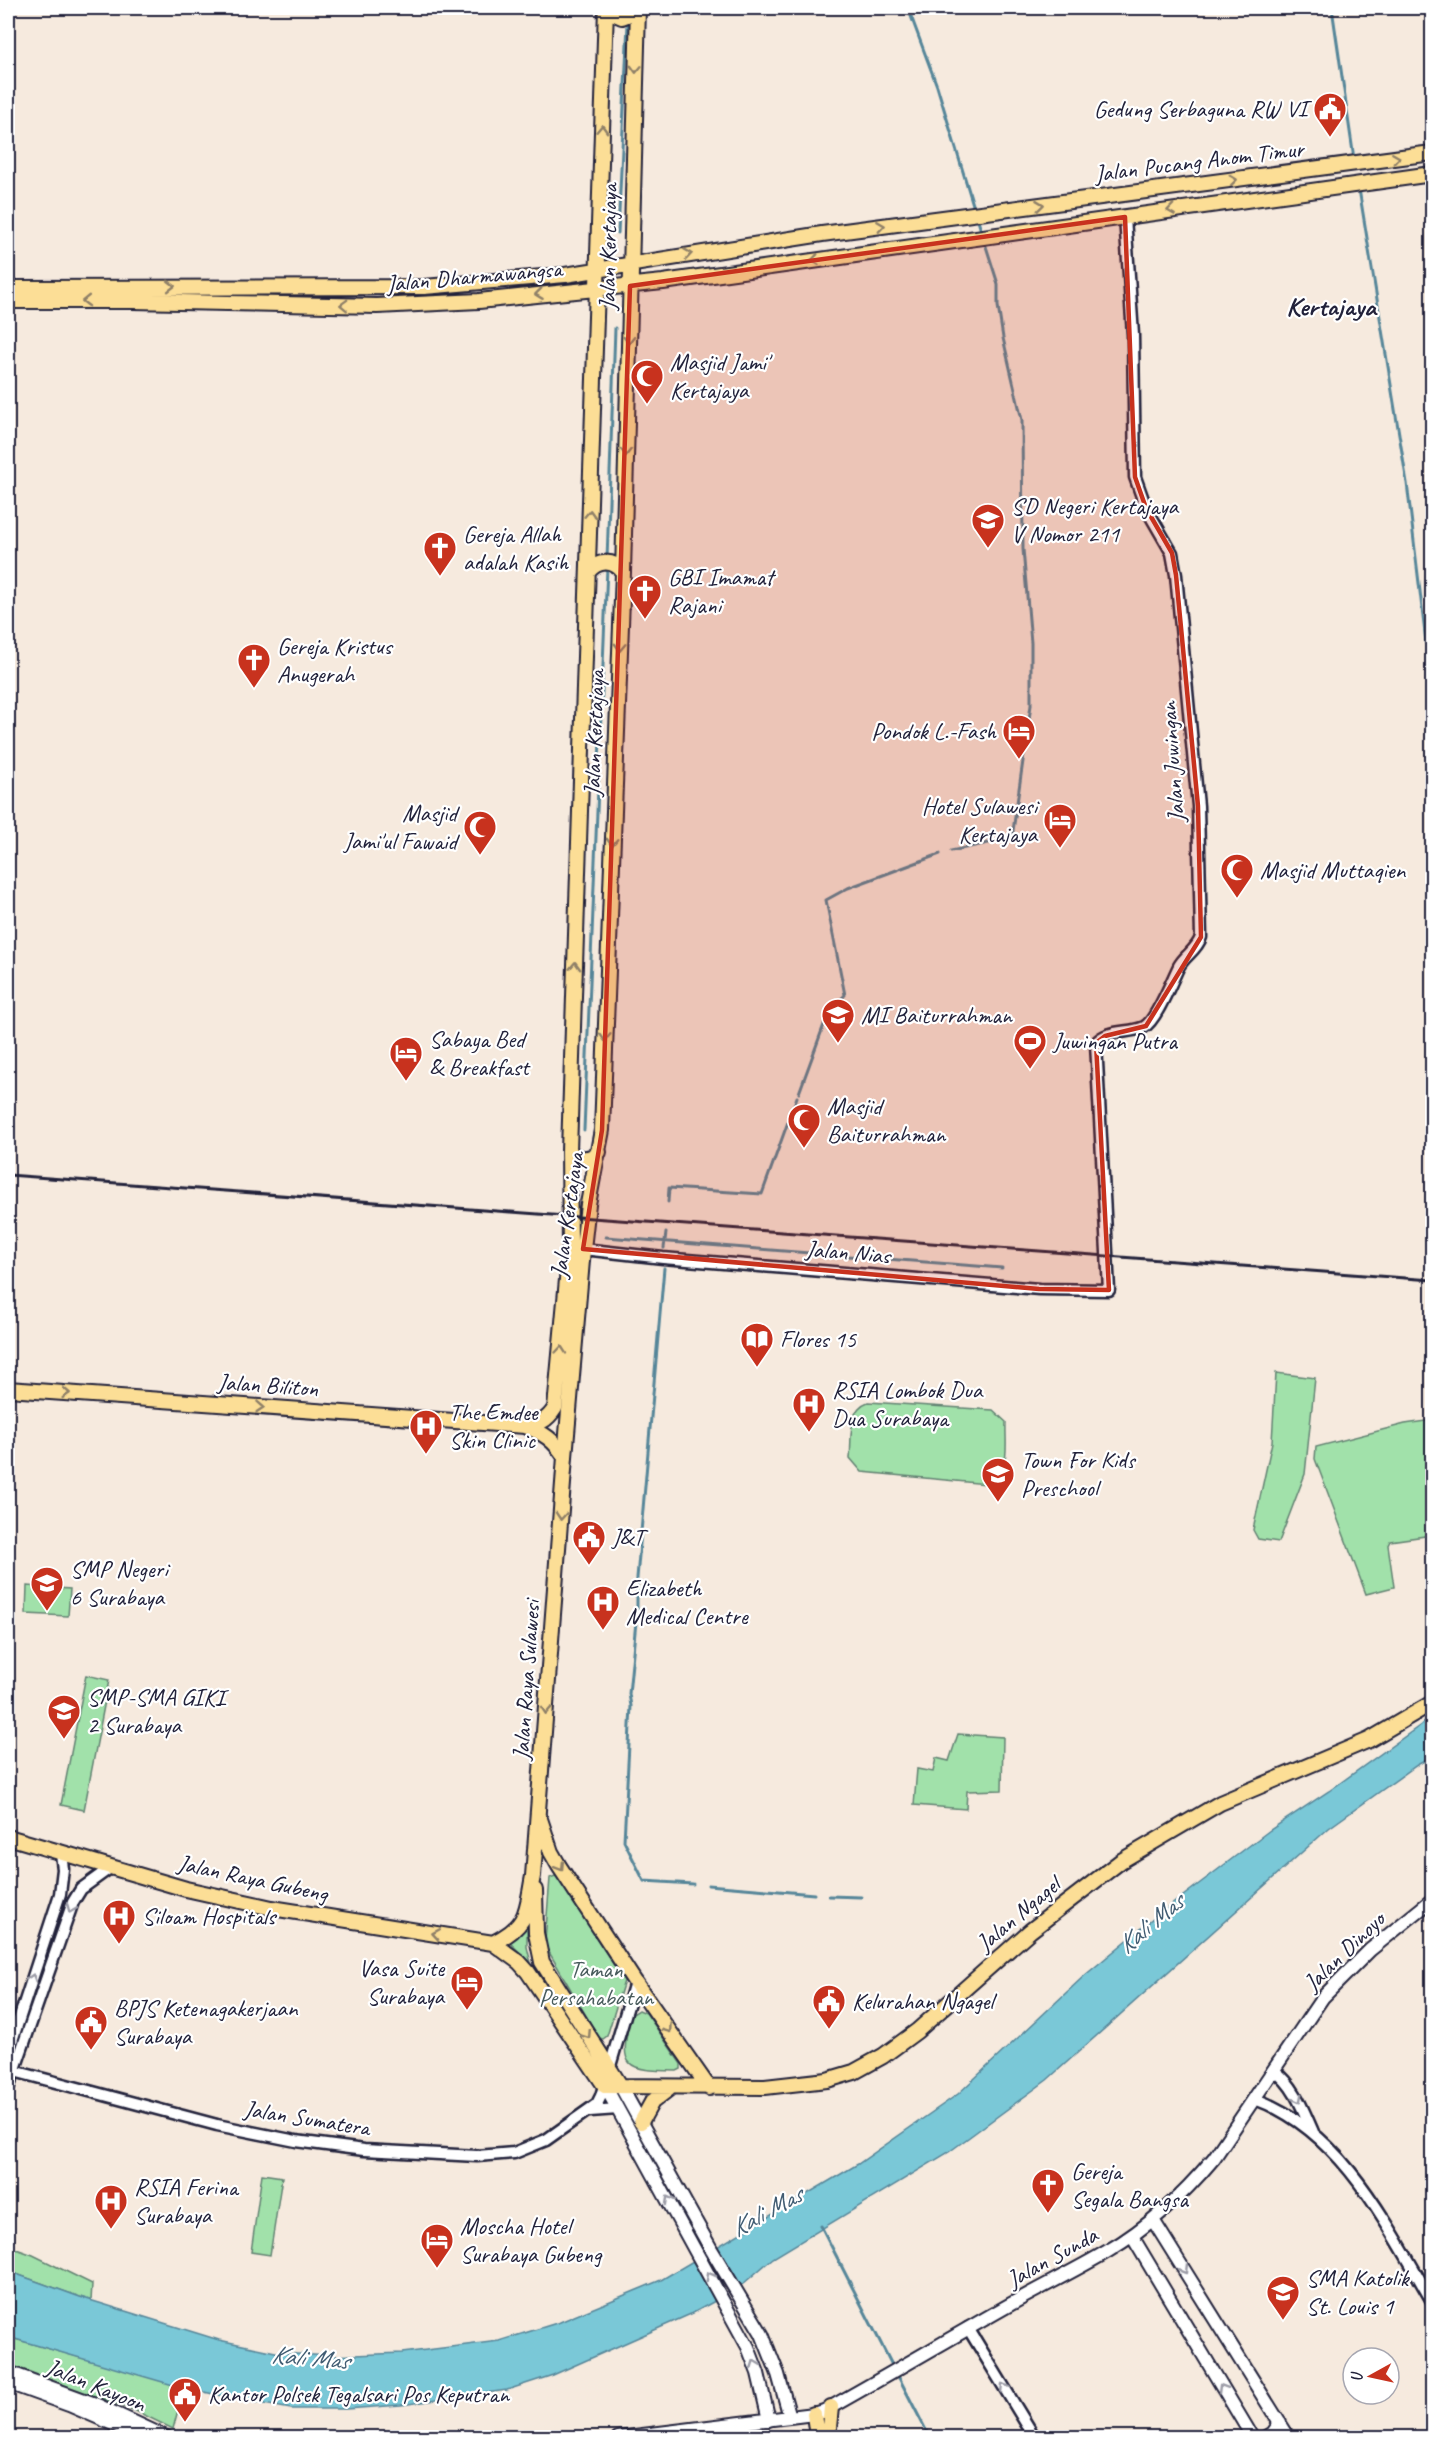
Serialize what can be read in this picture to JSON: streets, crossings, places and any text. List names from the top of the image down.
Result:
{
  "streets": {
    "main road": [
      "Jalan Pucang Anom Timur",
      "Jalan Kertajaya",
      "Jalan Dharmawangsa",
      "Jalan Biliton",
      "Jalan Raya Sulawesi",
      "Jalan Raya Gubeng",
      "Jalan Ngagel",
      "Jalan Dinoyo",
      "Jalan Sunda",
      "Jalan Kayoon"
    ],
    "street": ["Jalan Juwingan", "Jalan Nias", "Jalan Sumatera"]
  },
  "crossings": [
    ["Jalan Pucang Anom Timur", "Jalan Dharmawangsa"],
    ["Jalan Pucang Anom Timur", "Jalan Juwingan"],
    ["Jalan Kertajaya", "Jalan Dharmawangsa"],
    ["Jalan Kertajaya", "Jalan Nias"],
    ["Jalan Kertajaya", "Jalan Biliton"],
    ["Jalan Kertajaya", "Jalan Raya Sulawesi"],
    ["Jalan Juwingan", "Jalan Nias"],
    ["Jalan Raya Sulawesi", "Jalan Raya Gubeng"],
    ["Jalan Ngagel", "Jalan Sumatera"],
    ["Jalan Dinoyo", "Jalan Sunda"]
  ],
  "one_way": ["Jalan Biliton", "Jalan Raya Sulawesi", "Jalan Raya Gubeng"],
  "districts": ["Kertajaya"],
  "water": ["Kali Mas"],
  "parks": ["Taman Persahabatan"],
  "places": {
    "public building": [
      "Gedung Serbaguna RW VI",
      "J&T",
      "Kelurahan Ngagel",
      "BPJS Ketenagakerjaan Surabaya",
      "Kantor Polsek Tegalsari Pos Keputran"
    ],
    "mosque": [
      "Masjid Jami' Kertajaya",
      "Masjid Jami'ul Fawaid",
      "Masjid Muttaqien",
      "Masjid Baiturrahman"
    ],
    "school or university": [
      "SD Negeri Kertajaya V Nomor 211",
      "MI Baiturrahman",
      "Town For Kids Preschool",
      "SMP Negeri 6 Surabaya",
      "SMP-SMA GIKI 2 Surabaya",
      "SMA Katolik St. Louis 1"
    ],
    "church": [
      "Gereja Allah adalah Kasih",
      "GBI Imamat Rajani",
      "Gereja Kristus Anugerah",
      "Gereja Segala Bangsa"
    ],
    "hotel": [
      "Pondok L.-Fash",
      "Hotel Sulawesi Kertajaya",
      "Sabaya Bed & Breakfast",
      "Vasa Suite Surabaya",
      "Moscha Hotel Surabaya Gubeng"
    ],
    "sports": ["Juwingan Putra"],
    "library": ["Flores 15"],
    "hospital": [
      "RSIA Lombok Dua Dua Surabaya",
      "The Emdee Skin Clinic",
      "Elizabeth Medical Centre",
      "Siloam Hospitals",
      "RSIA Ferina Surabaya"
    ]
  },
  "north": "left"
}
